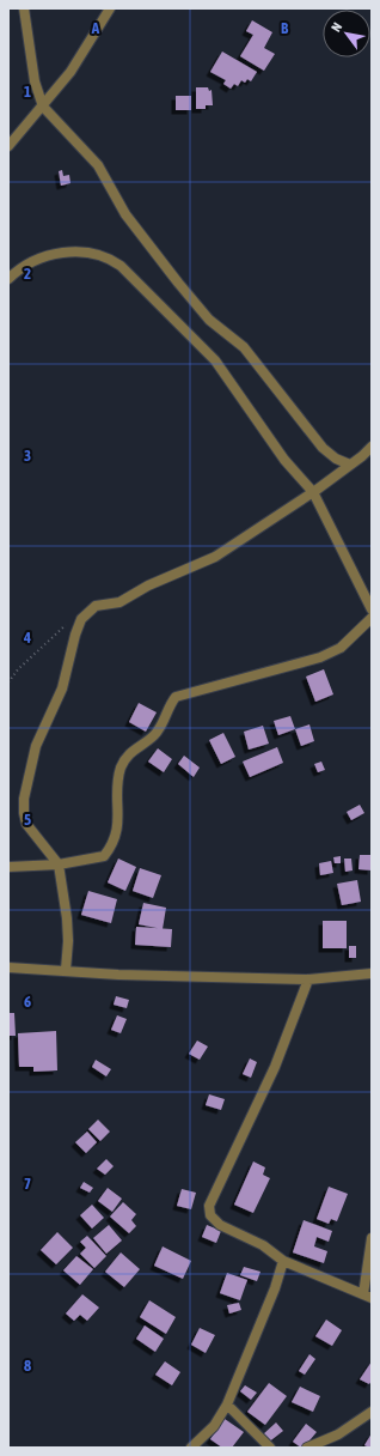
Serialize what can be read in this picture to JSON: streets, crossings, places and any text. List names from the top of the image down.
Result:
{
  "north": "top left",
  "grid": {
    "columns": ["A", "B"],
    "rows": [
      "1",
      "2",
      "3",
      "4",
      "5",
      "6",
      "7",
      "8"
    ]
  }
}
